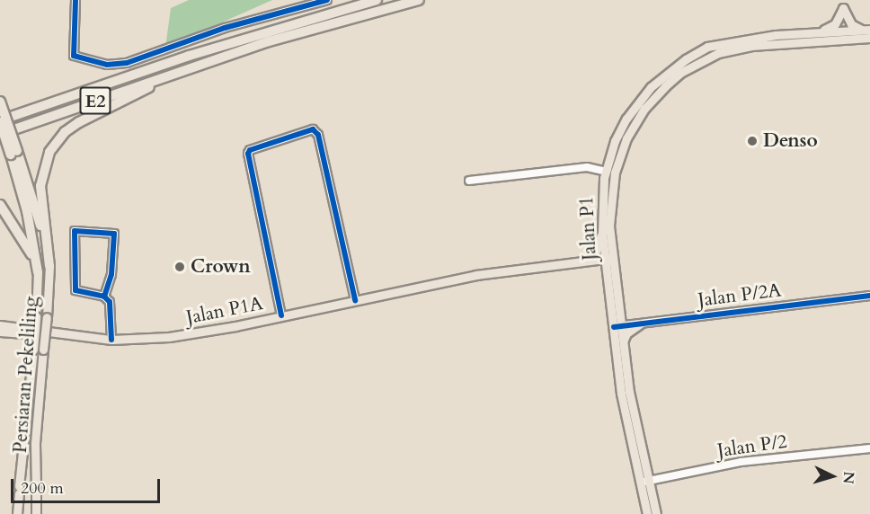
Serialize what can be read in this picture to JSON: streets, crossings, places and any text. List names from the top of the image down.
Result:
{
  "streets": {
    "highway": ["E2"],
    "main road": ["Jalan P1", "Jalan P1A", "Persiaran Pekeliling"],
    "street": ["Jalan P/2A", "Jalan P/2"]
  },
  "crossings": [
    ["Jalan P1", "Jalan P/2A"],
    ["Jalan P1", "Jalan P1A"],
    ["Jalan P1", "Jalan P/2"]
  ],
  "places": ["Denso", "Crown"],
  "scale_bar": "200 m",
  "north": "right"
}
